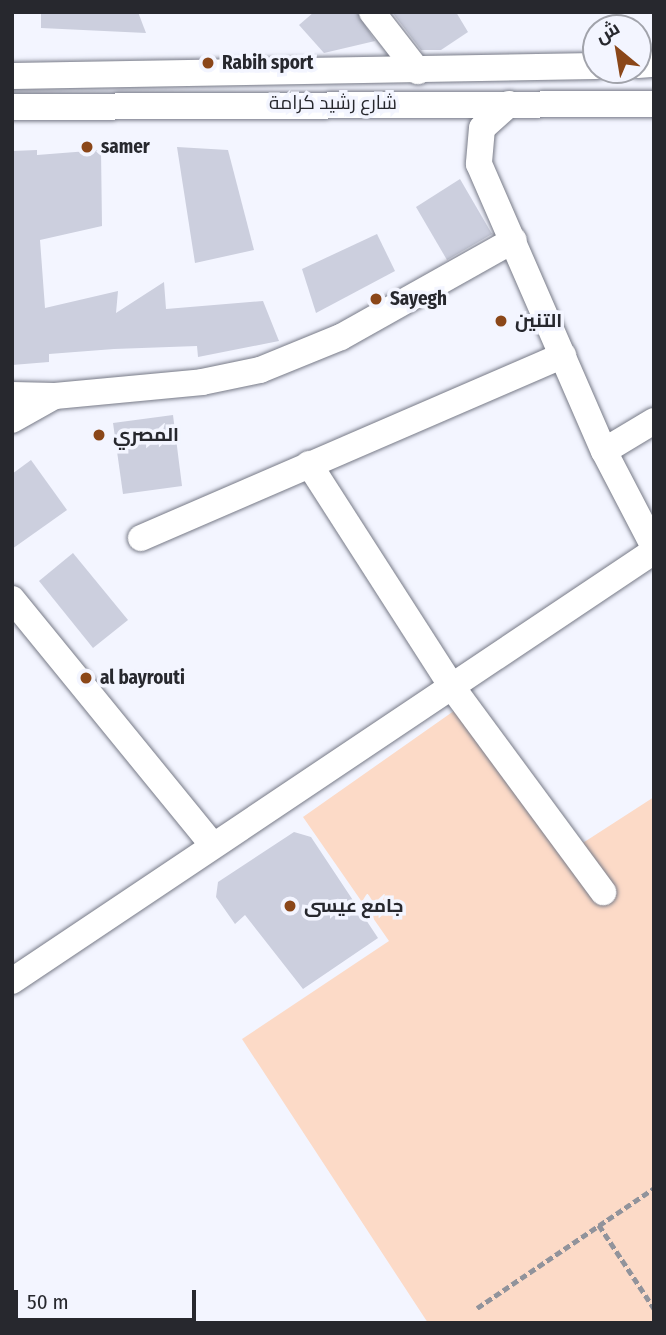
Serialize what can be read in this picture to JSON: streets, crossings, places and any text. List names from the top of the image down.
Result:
{
  "streets": {
    "street": ["شارع رشيد كرامة"]
  },
  "places": [
    "Rabih sport",
    "samer",
    "Sayegh",
    "التنين",
    "المصري",
    "al bayrouti",
    "جامع عيسى"
  ],
  "scale_bar": "50 m",
  "north": "top left"
}
